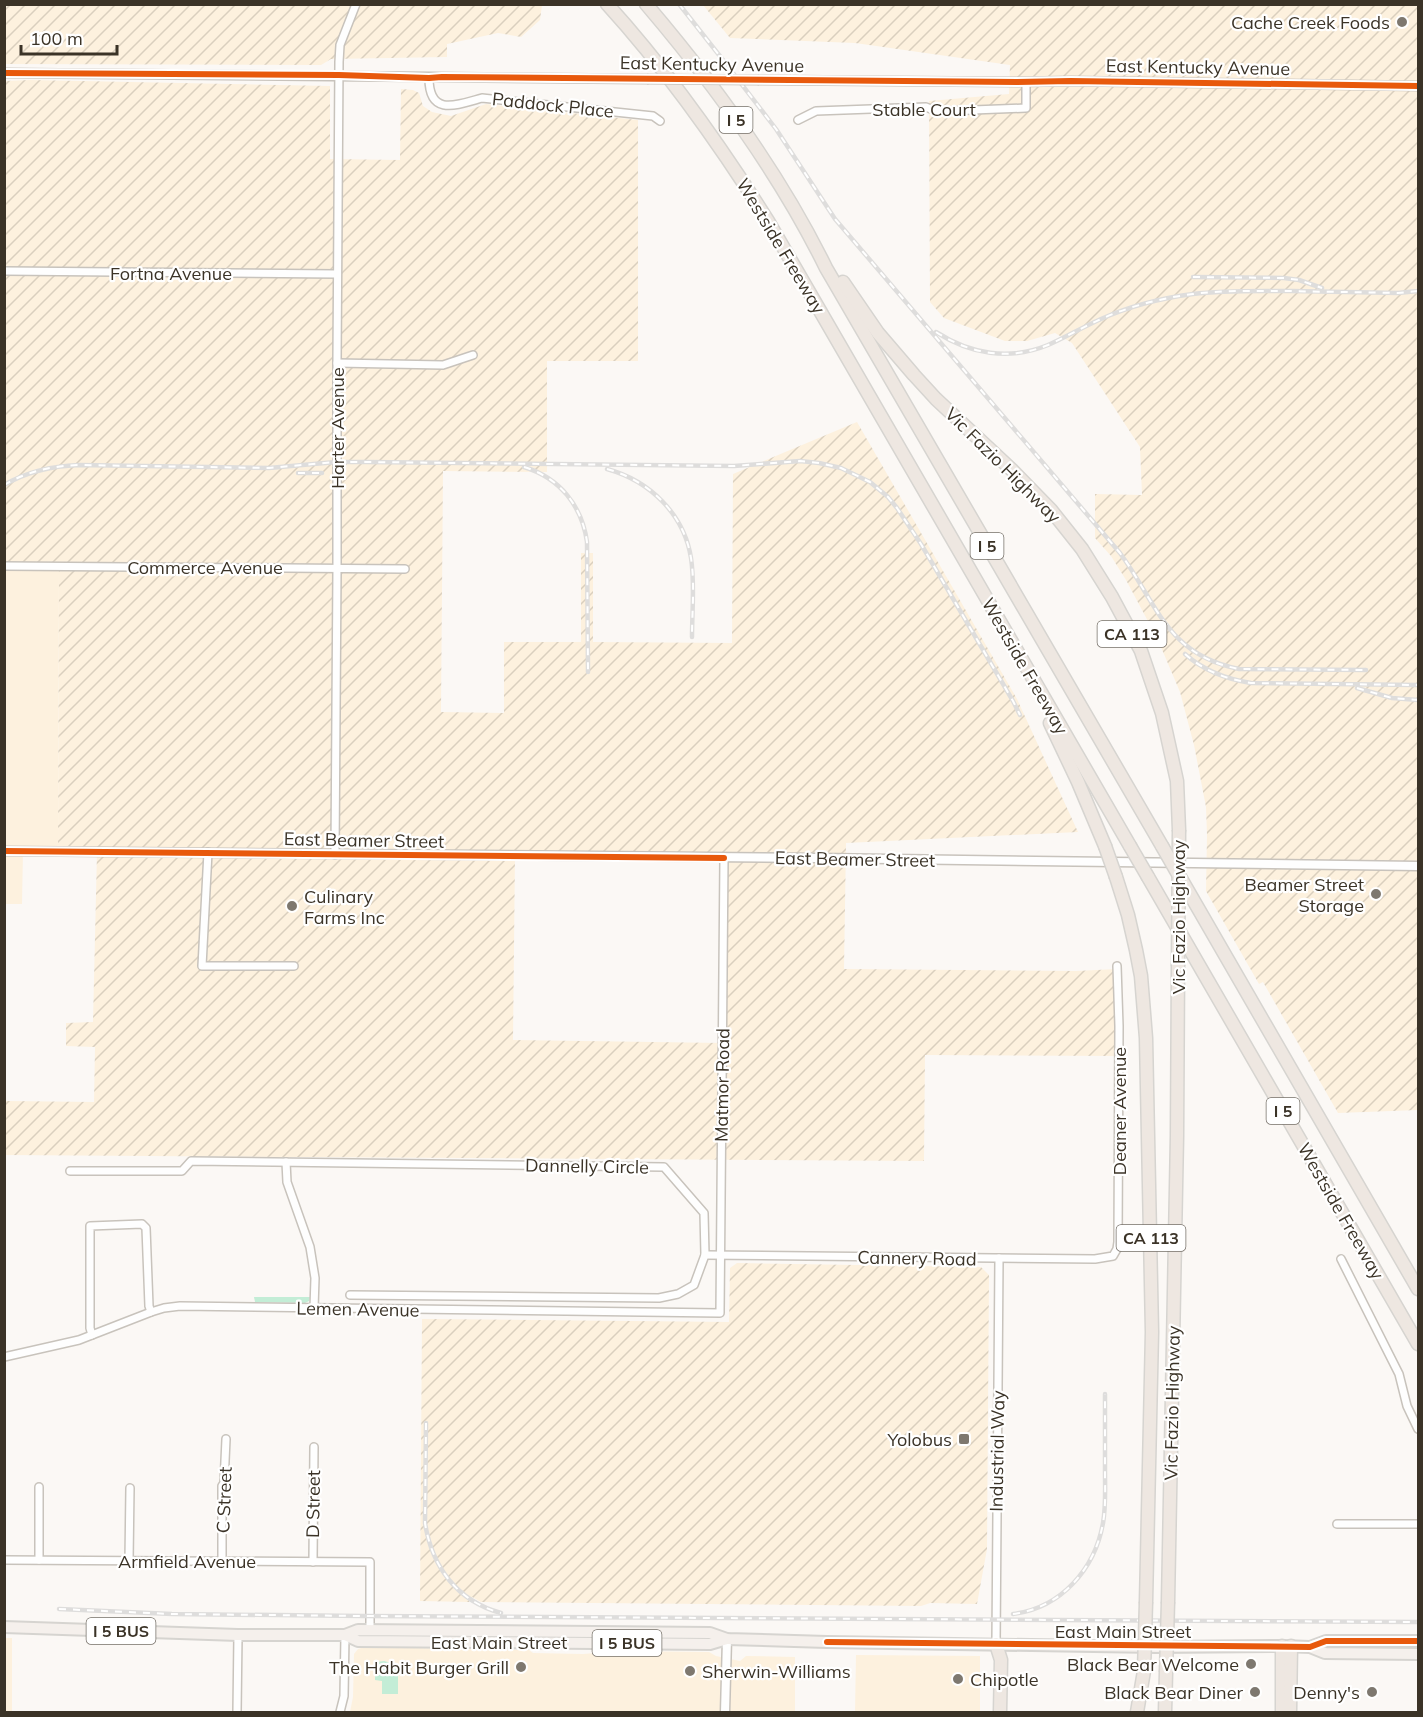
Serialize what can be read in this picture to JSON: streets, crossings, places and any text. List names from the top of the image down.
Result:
{
  "streets": {
    "highway": [
      "I 5",
      "Westside Freeway",
      "Vic Fazio Highway",
      "CA 113"
    ],
    "main road": ["I 5 BUS", "East Main Street"],
    "street": [
      "East Kentucky Avenue",
      "Paddock Place",
      "Stable Court",
      "Fortna Avenue",
      "Harter Avenue",
      "Commerce Avenue",
      "East Beamer Street",
      "Matmor Road",
      "Deaner Avenue",
      "Dannelly Circle",
      "Cannery Road",
      "Lemen Avenue",
      "Industrial Way",
      "C Street",
      "D Street",
      "Armfield Avenue"
    ]
  },
  "crossings": [
    ["East Kentucky Avenue", "Paddock Place"],
    ["East Kentucky Avenue", "Stable Court"],
    ["East Kentucky Avenue", "Harter Avenue"],
    ["Westside Freeway", "Vic Fazio Highway"],
    ["Fortna Avenue", "Harter Avenue"],
    ["Harter Avenue", "Commerce Avenue"],
    ["Harter Avenue", "East Beamer Street"],
    ["East Beamer Street", "Matmor Road"],
    ["Matmor Road", "Cannery Road"],
    ["Matmor Road", "Lemen Avenue"],
    ["Deaner Avenue", "Cannery Road"],
    ["Dannelly Circle", "Cannery Road"],
    ["Cannery Road", "Industrial Way"],
    ["Industrial Way", "East Main Street"],
    ["C Street", "Armfield Avenue"],
    ["D Street", "Armfield Avenue"],
    ["Armfield Avenue", "East Main Street"]
  ],
  "places": {
    "other": [
      "Cache Creek Foods",
      "Beamer Street Storage",
      "Culinary Farms Inc",
      "Black Bear Welcome",
      "The Habit Burger Grill",
      "Sherwin-Williams",
      "Chipotle",
      "Black Bear Diner",
      "Denny's"
    ],
    "transit": ["Yolobus"]
  },
  "scale_bar": "100 m"
}
